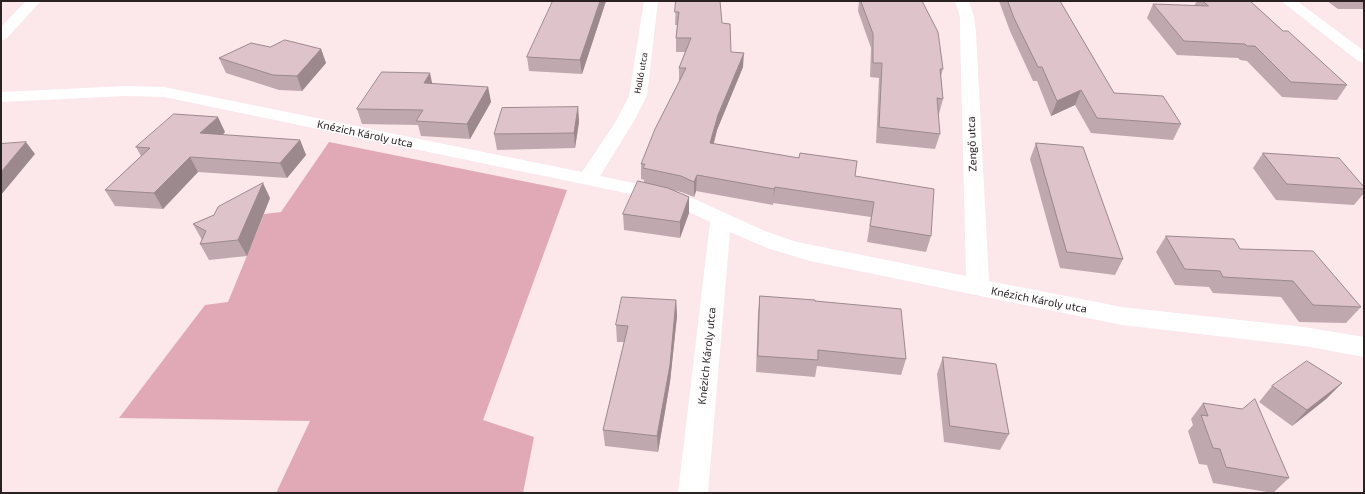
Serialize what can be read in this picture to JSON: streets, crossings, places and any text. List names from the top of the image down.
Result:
{
  "streets": {
    "street": ["Holló utca", "Knézich Károly utca", "Zengő utca"]
  },
  "crossings": [
    ["Holló utca", "Knézich Károly utca"],
    ["Knézich Károly utca", "Zengő utca"]
  ]
}
